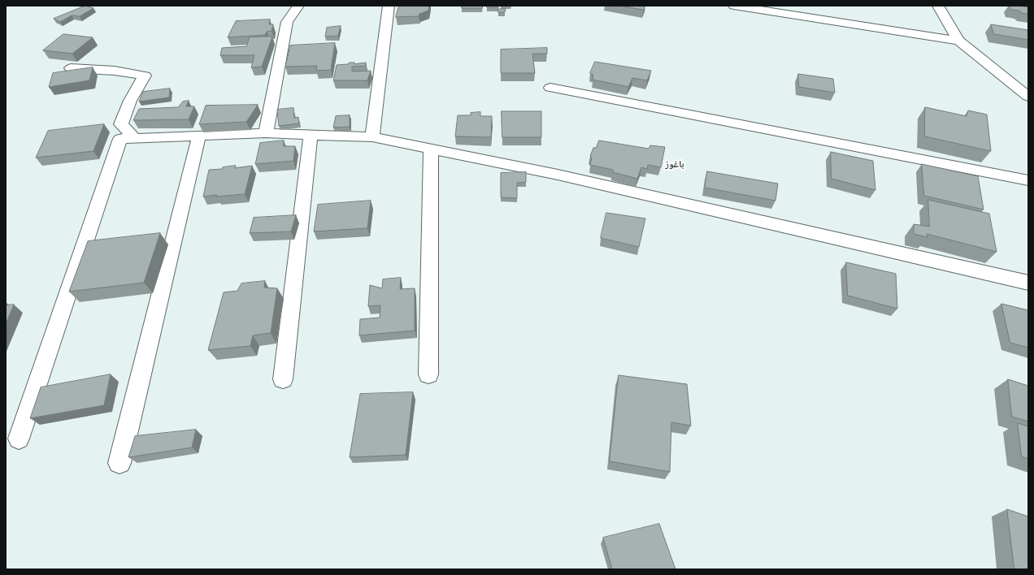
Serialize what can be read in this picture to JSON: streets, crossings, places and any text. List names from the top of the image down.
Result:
{
  "districts": ["باغوز"]
}
